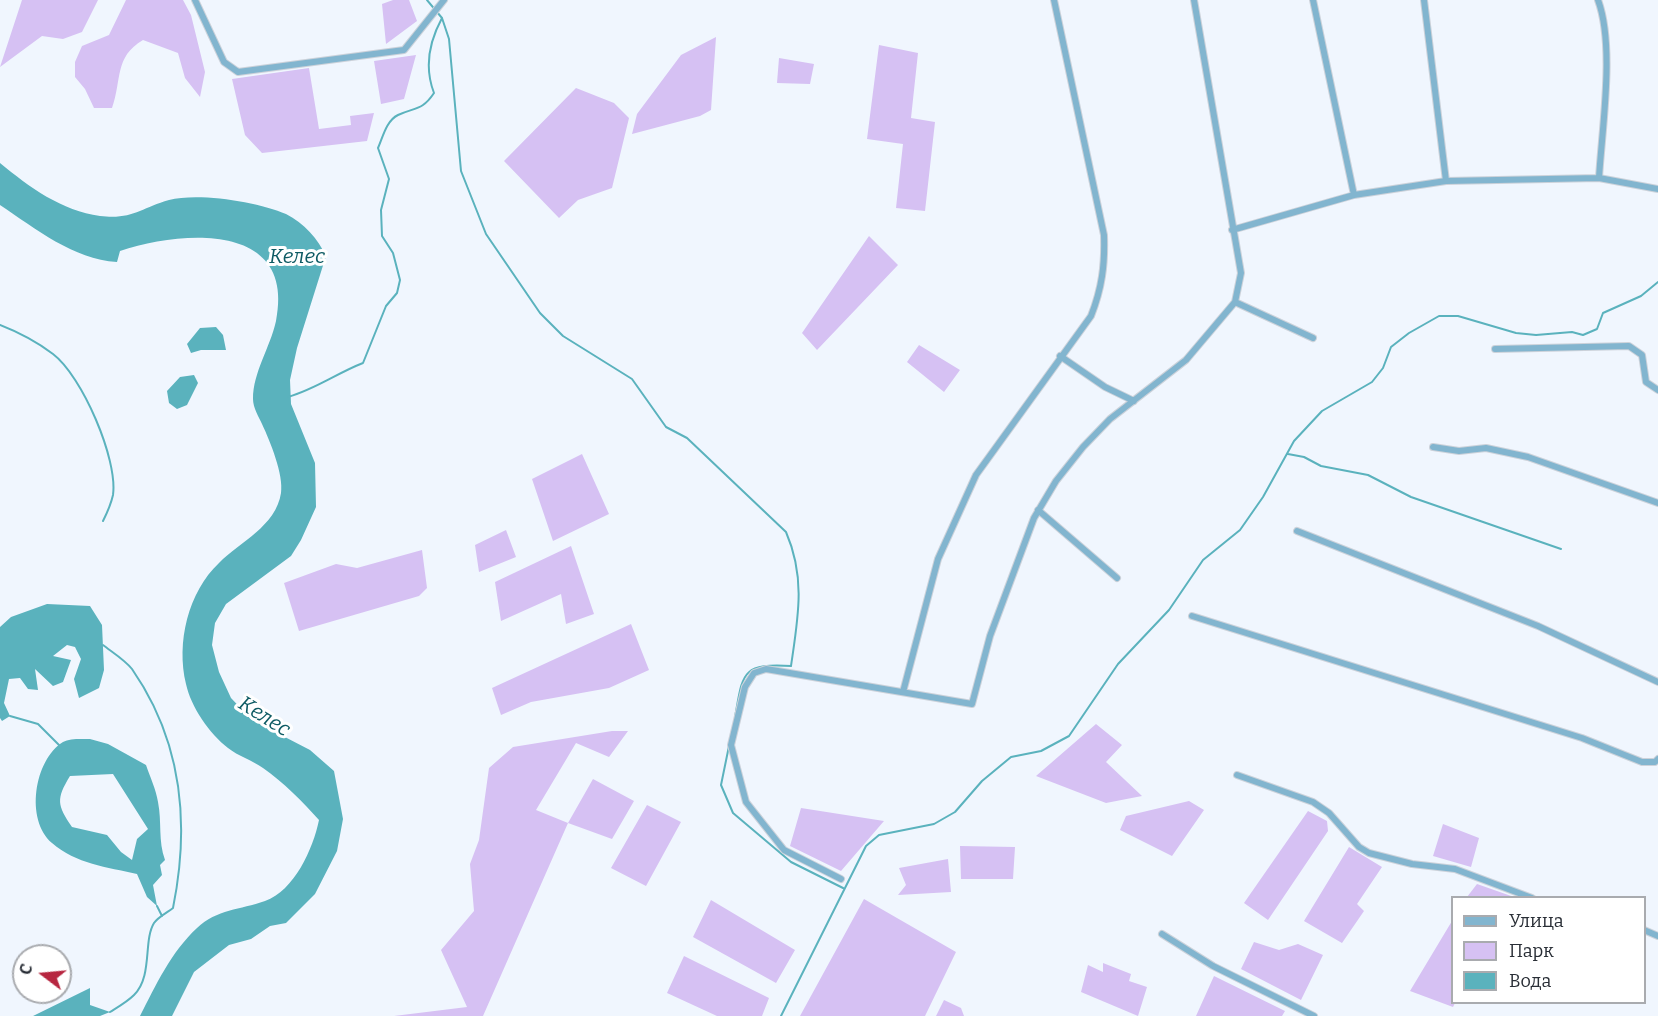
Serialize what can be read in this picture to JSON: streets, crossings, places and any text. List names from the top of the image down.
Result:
{
  "water": ["Келес"],
  "legend": ["Улица", "Парк", "Вода"],
  "north": "left"
}
